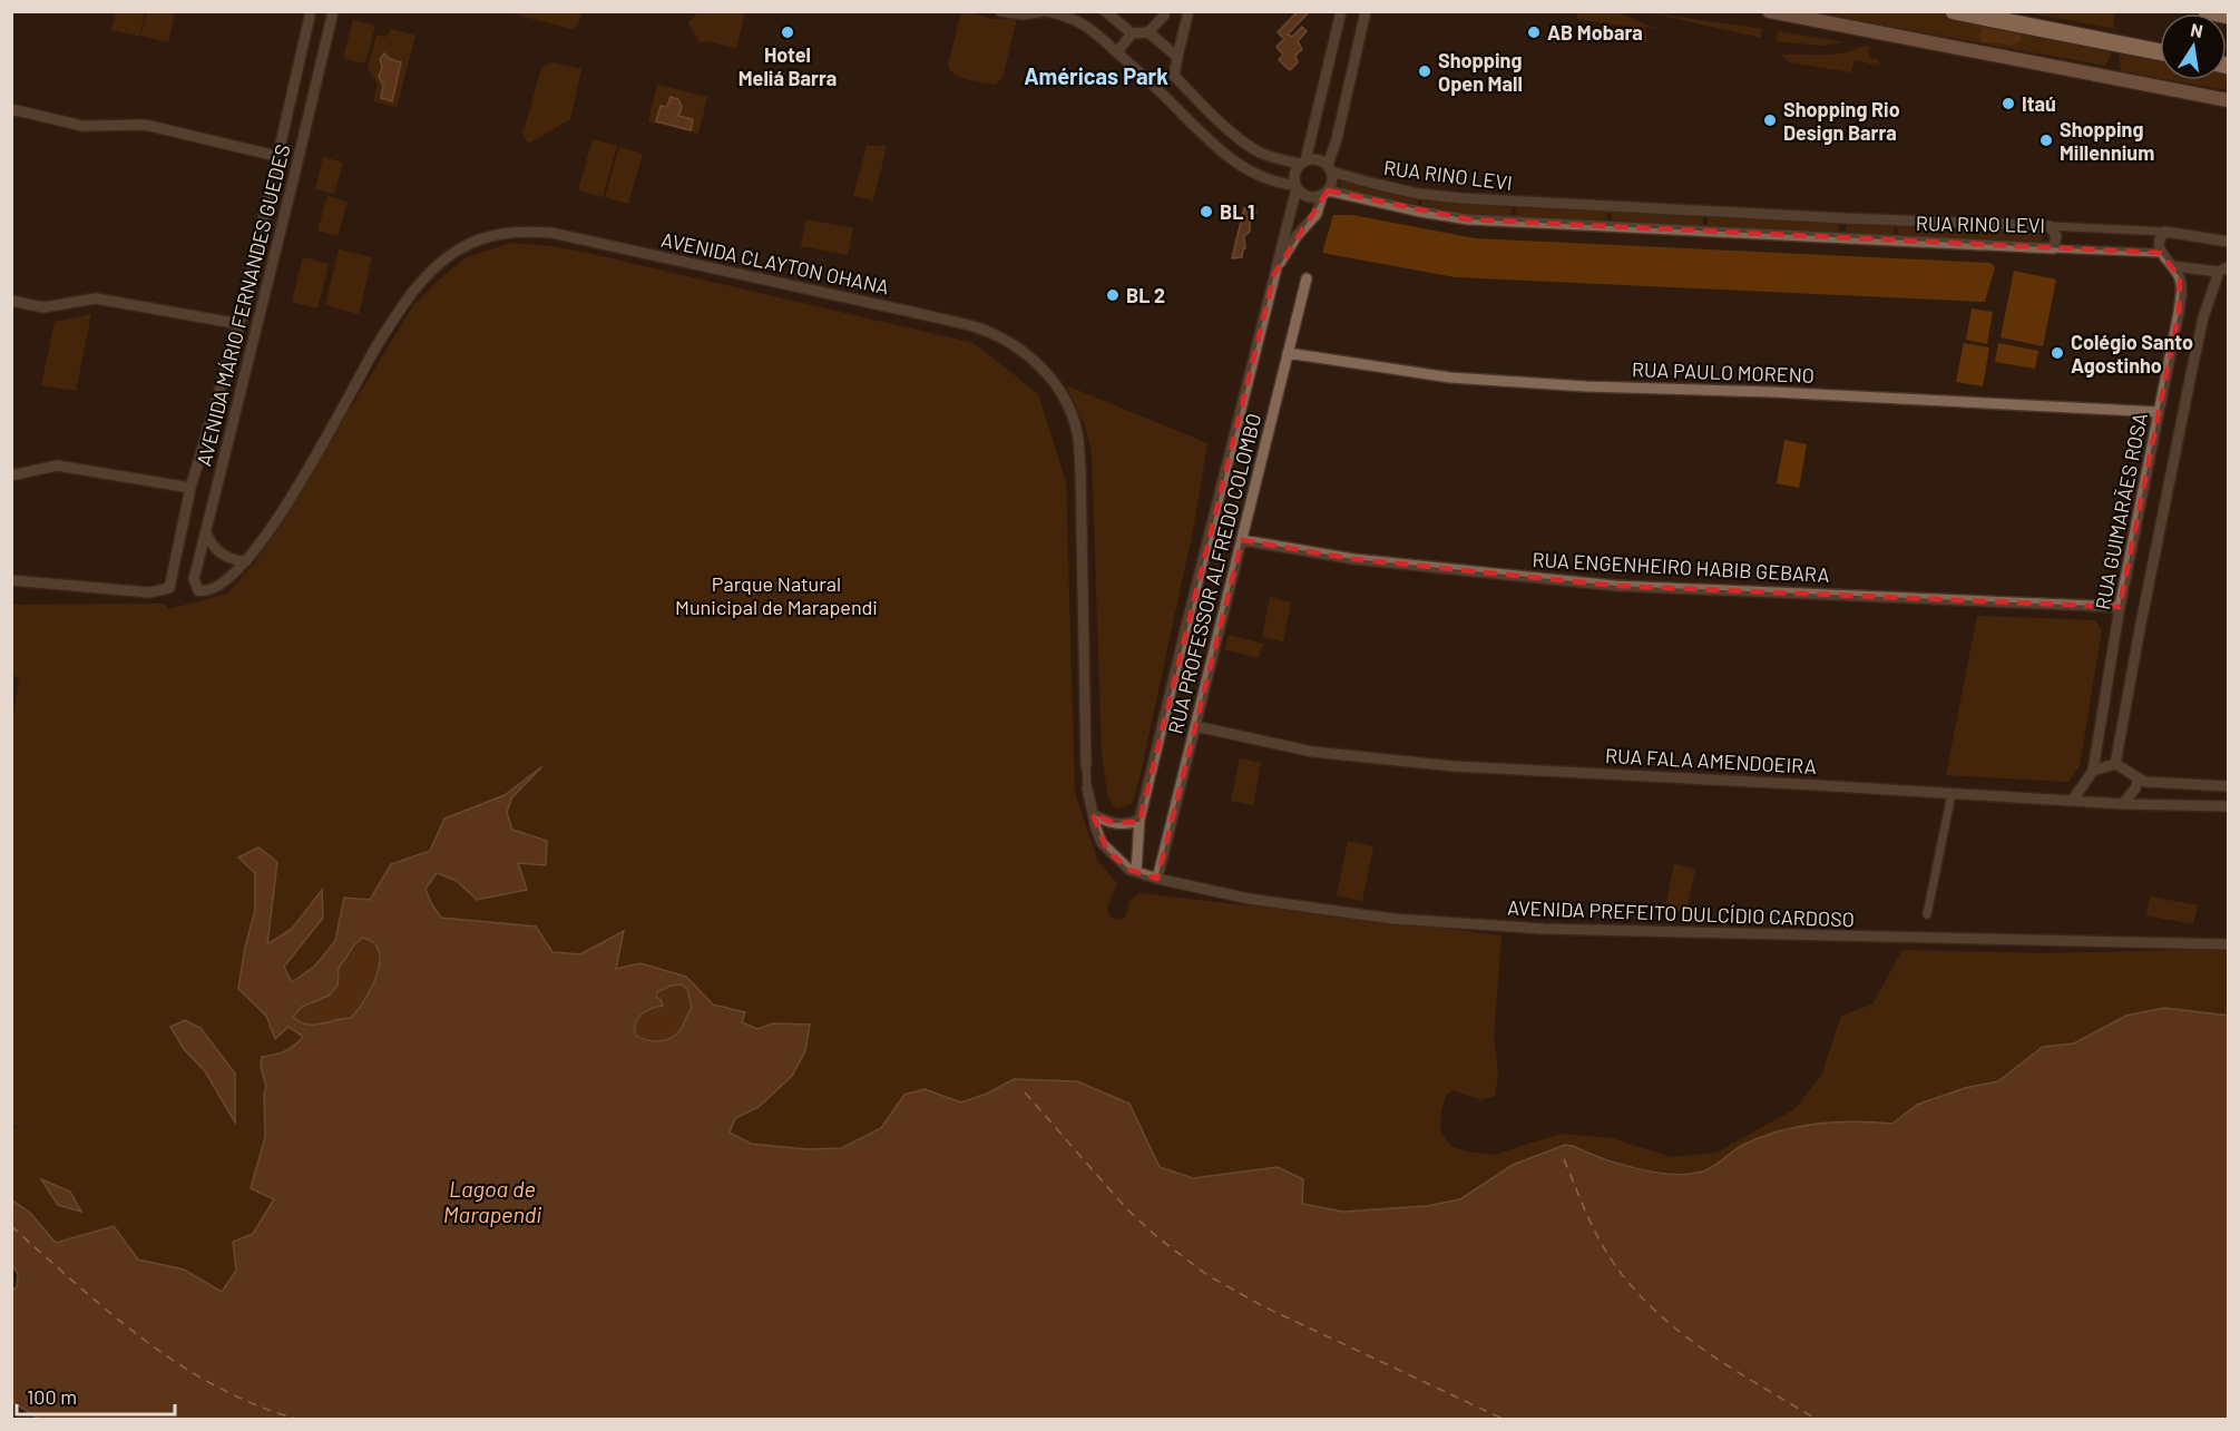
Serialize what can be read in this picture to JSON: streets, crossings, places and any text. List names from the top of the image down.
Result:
{
  "streets": {
    "street": [
      "RUA RINO LEVI",
      "AVENIDA CLAYTON OHANA",
      "AVENIDA MÁRIO FERNANDES GUEDES",
      "RUA PAULO MORENO",
      "RUA GUIMARÃES ROSA",
      "RUA ENGENHEIRO HABIB GEBARA",
      "RUA PROFESSOR ALFREDO COLOMBO",
      "RUA FALA AMENDOEIRA",
      "AVENIDA PREFEITO DULCÍDIO CARDOSO"
    ]
  },
  "crossings": [
    ["RUA RINO LEVI", "RUA PROFESSOR ALFREDO COLOMBO"],
    ["AVENIDA CLAYTON OHANA", "AVENIDA MÁRIO FERNANDES GUEDES"],
    ["AVENIDA CLAYTON OHANA", "RUA PROFESSOR ALFREDO COLOMBO"],
    ["AVENIDA CLAYTON OHANA", "AVENIDA PREFEITO DULCÍDIO CARDOSO"],
    ["RUA PAULO MORENO", "RUA GUIMARÃES ROSA"],
    ["RUA PAULO MORENO", "RUA PROFESSOR ALFREDO COLOMBO"],
    ["RUA GUIMARÃES ROSA", "RUA ENGENHEIRO HABIB GEBARA"],
    ["RUA GUIMARÃES ROSA", "RUA FALA AMENDOEIRA"],
    ["RUA ENGENHEIRO HABIB GEBARA", "RUA PROFESSOR ALFREDO COLOMBO"],
    ["RUA PROFESSOR ALFREDO COLOMBO", "RUA FALA AMENDOEIRA"],
    ["RUA PROFESSOR ALFREDO COLOMBO", "AVENIDA PREFEITO DULCÍDIO CARDOSO"]
  ],
  "districts": ["Américas Park"],
  "water": ["Lagoa de Marapendi"],
  "parks": ["Parque Natural Municipal de Marapendi"],
  "places": [
    "Hotel Meliá Barra",
    "AB Mobara",
    "Shopping Open Mall",
    "Itaú",
    "Shopping Rio Design Barra",
    "Shopping Millennium",
    "BL 1",
    "BL 2",
    "Colégio Santo Agostinho"
  ],
  "scale_bar": "100 m",
  "north": "top"
}
